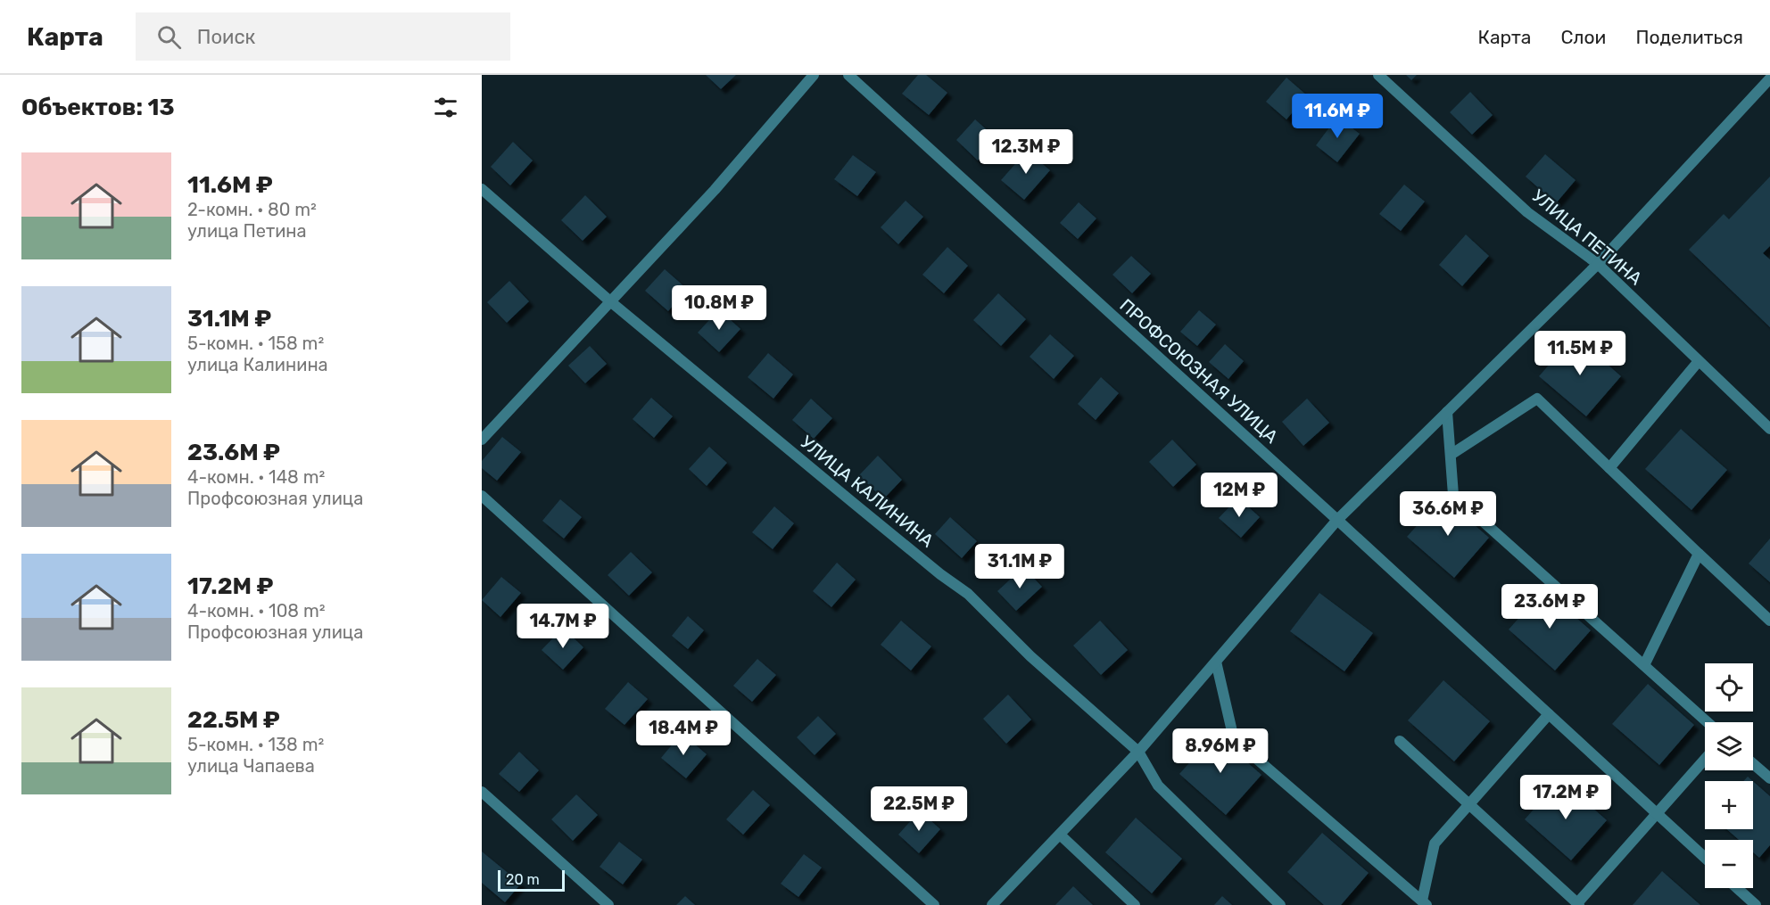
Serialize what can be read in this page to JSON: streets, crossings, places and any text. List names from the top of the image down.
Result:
{
  "streets": {
    "street": ["УЛИЦА ПЕТИНА", "ПРОФСОЮЗНАЯ УЛИЦА", "УЛИЦА КАЛИНИНА"]
  },
  "scale_bar": "20 m",
  "page": {
    "header": "Карта",
    "search": "Поиск",
    "nav": ["Карта", "Слои", "Поделиться"],
    "heading": "Объектов: 13",
    "price": [
      "11.6M ₽",
      "12.3M ₽",
      "10.8M ₽",
      "11.5M ₽",
      "12M ₽",
      "36.6M ₽",
      "31.1M ₽",
      "23.6M ₽",
      "14.7M ₽",
      "18.4M ₽",
      "8.96M ₽",
      "17.2M ₽",
      "22.5M ₽"
    ],
    "list": [
      {
        "name": "11.6M ₽",
        "note": "2-комн. · 80 m² · улица Петина"
      },
      {
        "name": "31.1M ₽",
        "note": "5-комн. · 158 m² · улица Калинина"
      },
      {
        "name": "23.6M ₽",
        "note": "4-комн. · 148 m² · Профсоюзная улица"
      },
      {
        "name": "17.2M ₽",
        "note": "4-комн. · 108 m² · Профсоюзная улица"
      },
      {
        "name": "22.5M ₽",
        "note": "5-комн. · 138 m² · улица Чапаева"
      }
    ],
    "map_buttons": ["+", "−"],
    "scale": "20 m"
  }
}
